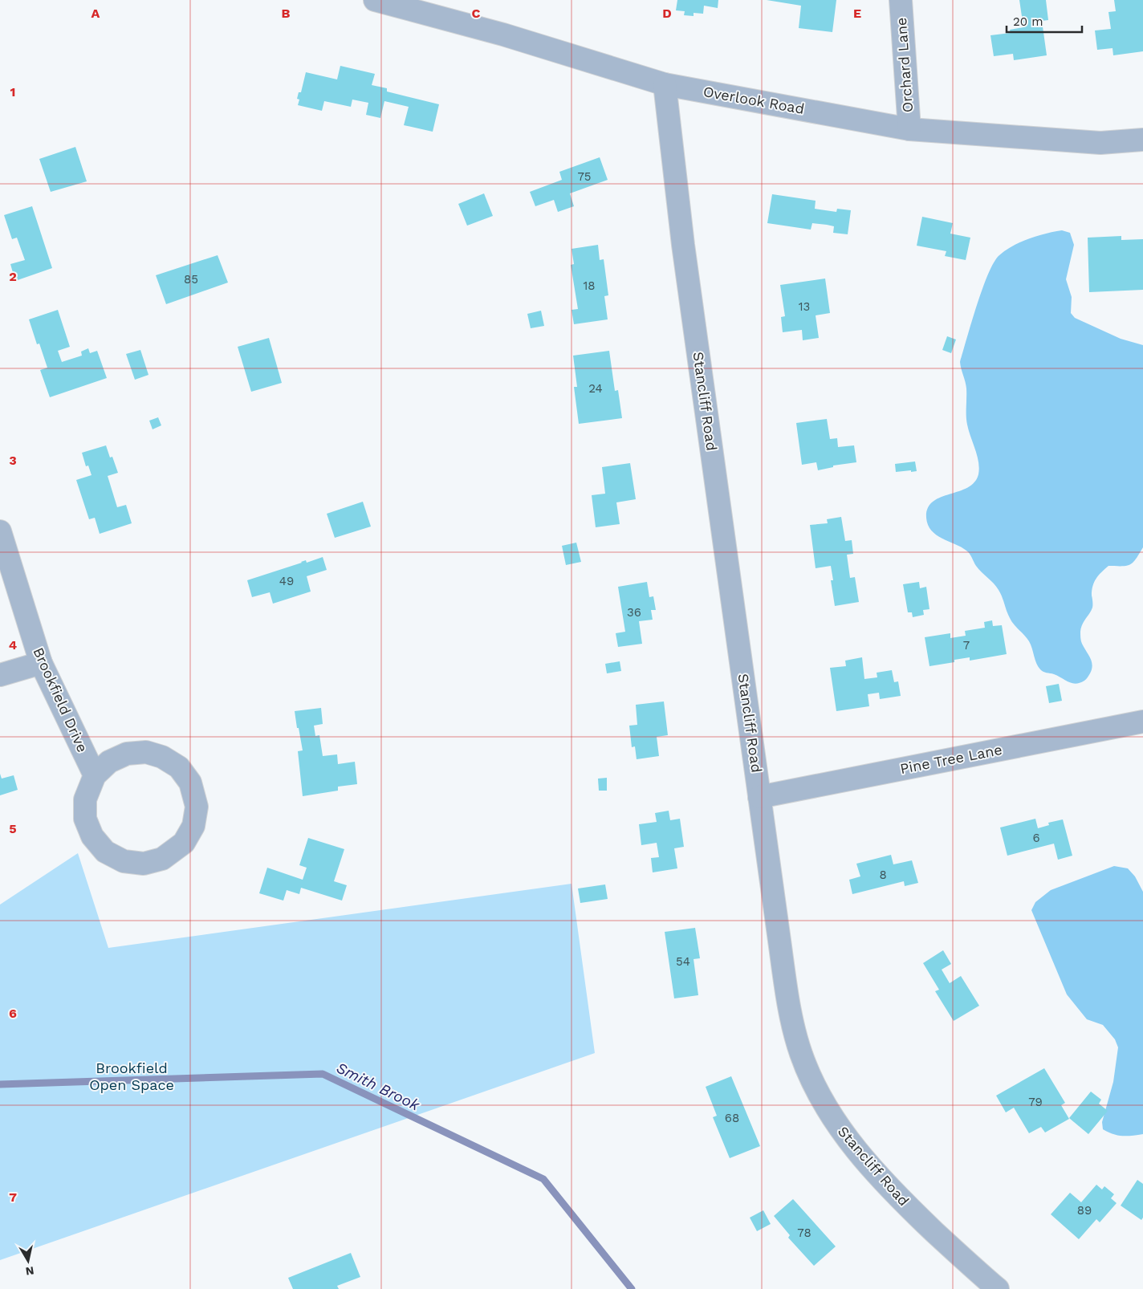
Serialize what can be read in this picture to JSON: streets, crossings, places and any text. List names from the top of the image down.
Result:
{
  "streets": {
    "street": [
      "Orchard Lane",
      "Overlook Road",
      "Stancliff Road",
      "Brookfield Drive",
      "Pine Tree Lane"
    ]
  },
  "crossings": [
    ["Orchard Lane", "Overlook Road"],
    ["Overlook Road", "Stancliff Road"],
    ["Stancliff Road", "Pine Tree Lane"]
  ],
  "water": ["Smith Brook"],
  "parks": ["Brookfield Open Space"],
  "house_numbers": [
    "75",
    "85",
    "18",
    "13",
    "24",
    "49",
    "36",
    "7",
    "6",
    "8",
    "54",
    "79",
    "68",
    "89",
    "78"
  ],
  "scale_bar": "20 m",
  "north": "bottom",
  "grid": {
    "columns": [
      "A",
      "B",
      "C",
      "D",
      "E"
    ],
    "rows": [
      "1",
      "2",
      "3",
      "4",
      "5",
      "6",
      "7"
    ]
  }
}
